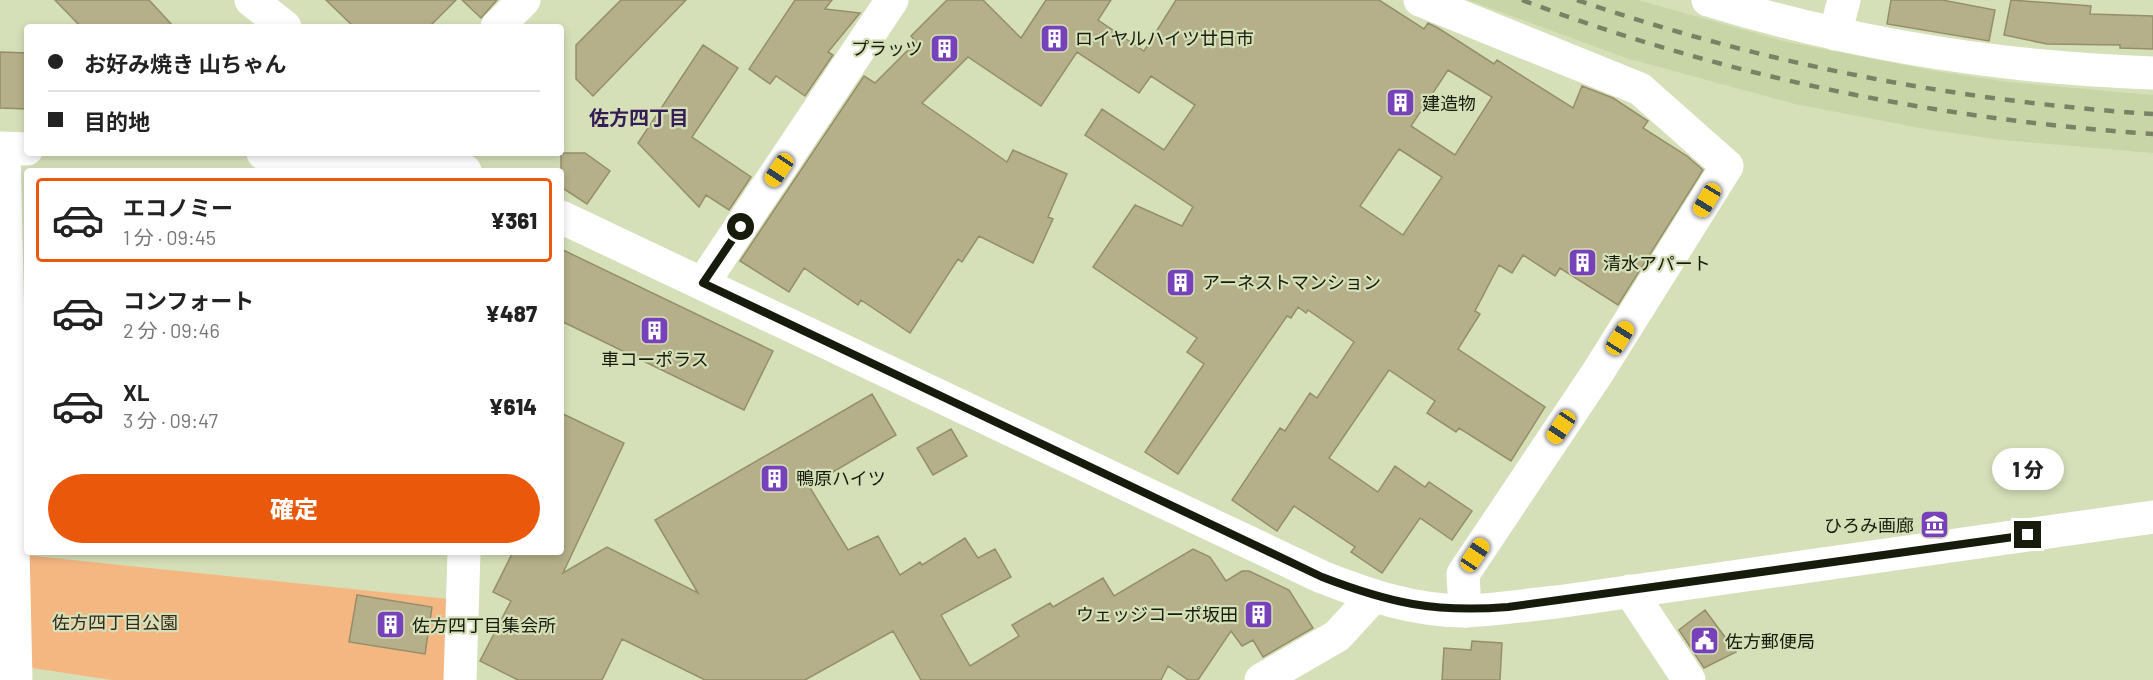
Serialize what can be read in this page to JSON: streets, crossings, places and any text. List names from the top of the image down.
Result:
{
  "districts": ["佐方四丁目"],
  "parks": ["佐方四丁目公園"],
  "places": {
    "building": [
      "ロイヤルハイツ廿日市",
      "プラッツ",
      "建造物",
      "清水アパート",
      "アーネストマンション",
      "車コーポラス",
      "鴨原ハイツ",
      "ウェッジコーポ坂田",
      "佐方四丁目集会所"
    ],
    "museum": ["ひろみ画廊"],
    "public building": ["佐方郵便局"]
  },
  "page": {
    "banner": ["お好み焼き 山ちゃん", "目的地"],
    "list": [
      {
        "name": "エコノミー",
        "note": "1 分 · 09:45",
        "value": "¥361"
      },
      {
        "name": "コンフォート",
        "note": "2 分 · 09:46",
        "value": "¥487"
      },
      {
        "name": "XL",
        "note": "3 分 · 09:47",
        "value": "¥614"
      }
    ],
    "bubble": "1 分",
    "buttons": "確定"
  }
}
